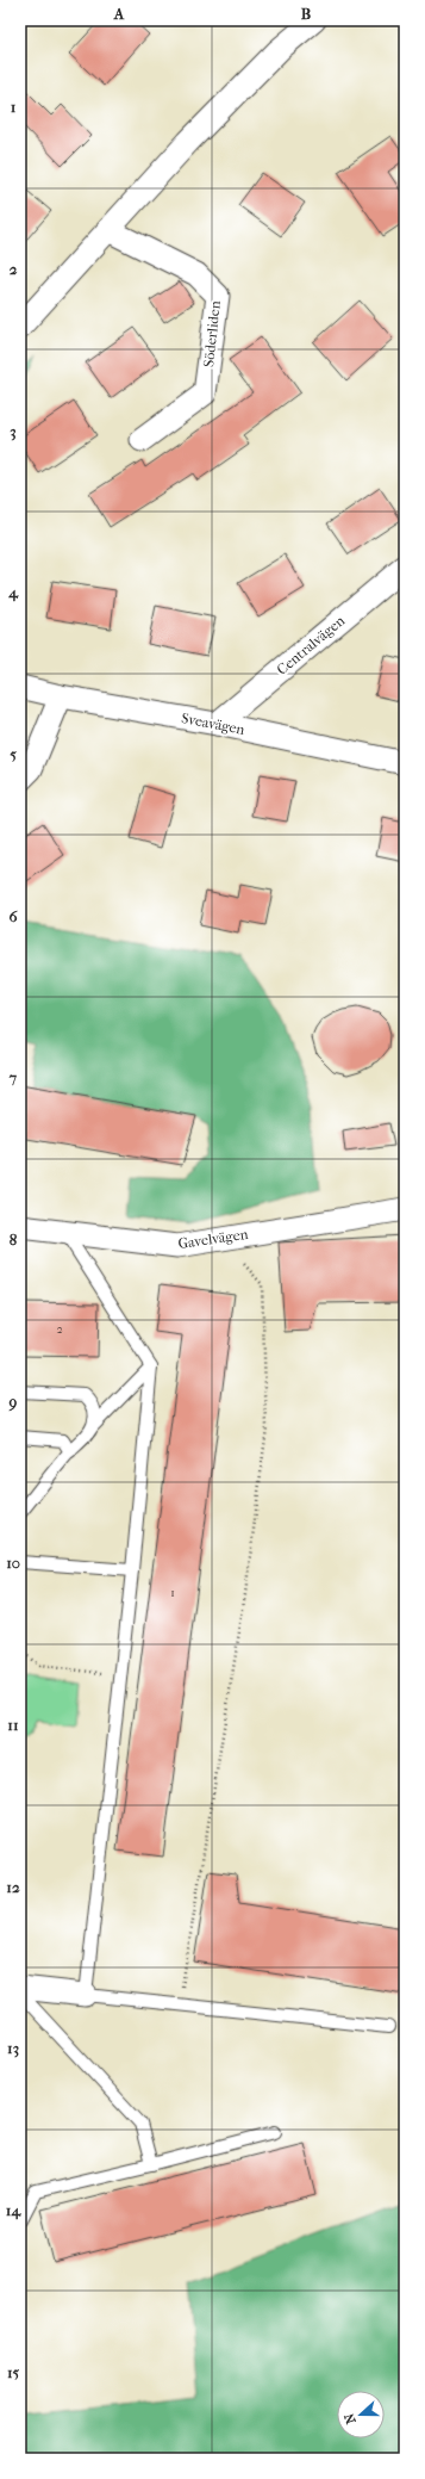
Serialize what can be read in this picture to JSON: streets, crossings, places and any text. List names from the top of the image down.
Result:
{
  "streets": {
    "street": [
      "Söderliden",
      "Centralvägen",
      "Sveavägen",
      "Gavelvägen"
    ]
  },
  "crossings": [
    ["Centralvägen", "Sveavägen"]
  ],
  "house_numbers": ["2", "1"],
  "north": "left",
  "grid": {
    "columns": ["A", "B"],
    "rows": [
      "1",
      "2",
      "3",
      "4",
      "5",
      "6",
      "7",
      "8",
      "9",
      "10",
      "11",
      "12",
      "13",
      "14",
      "15"
    ]
  }
}
